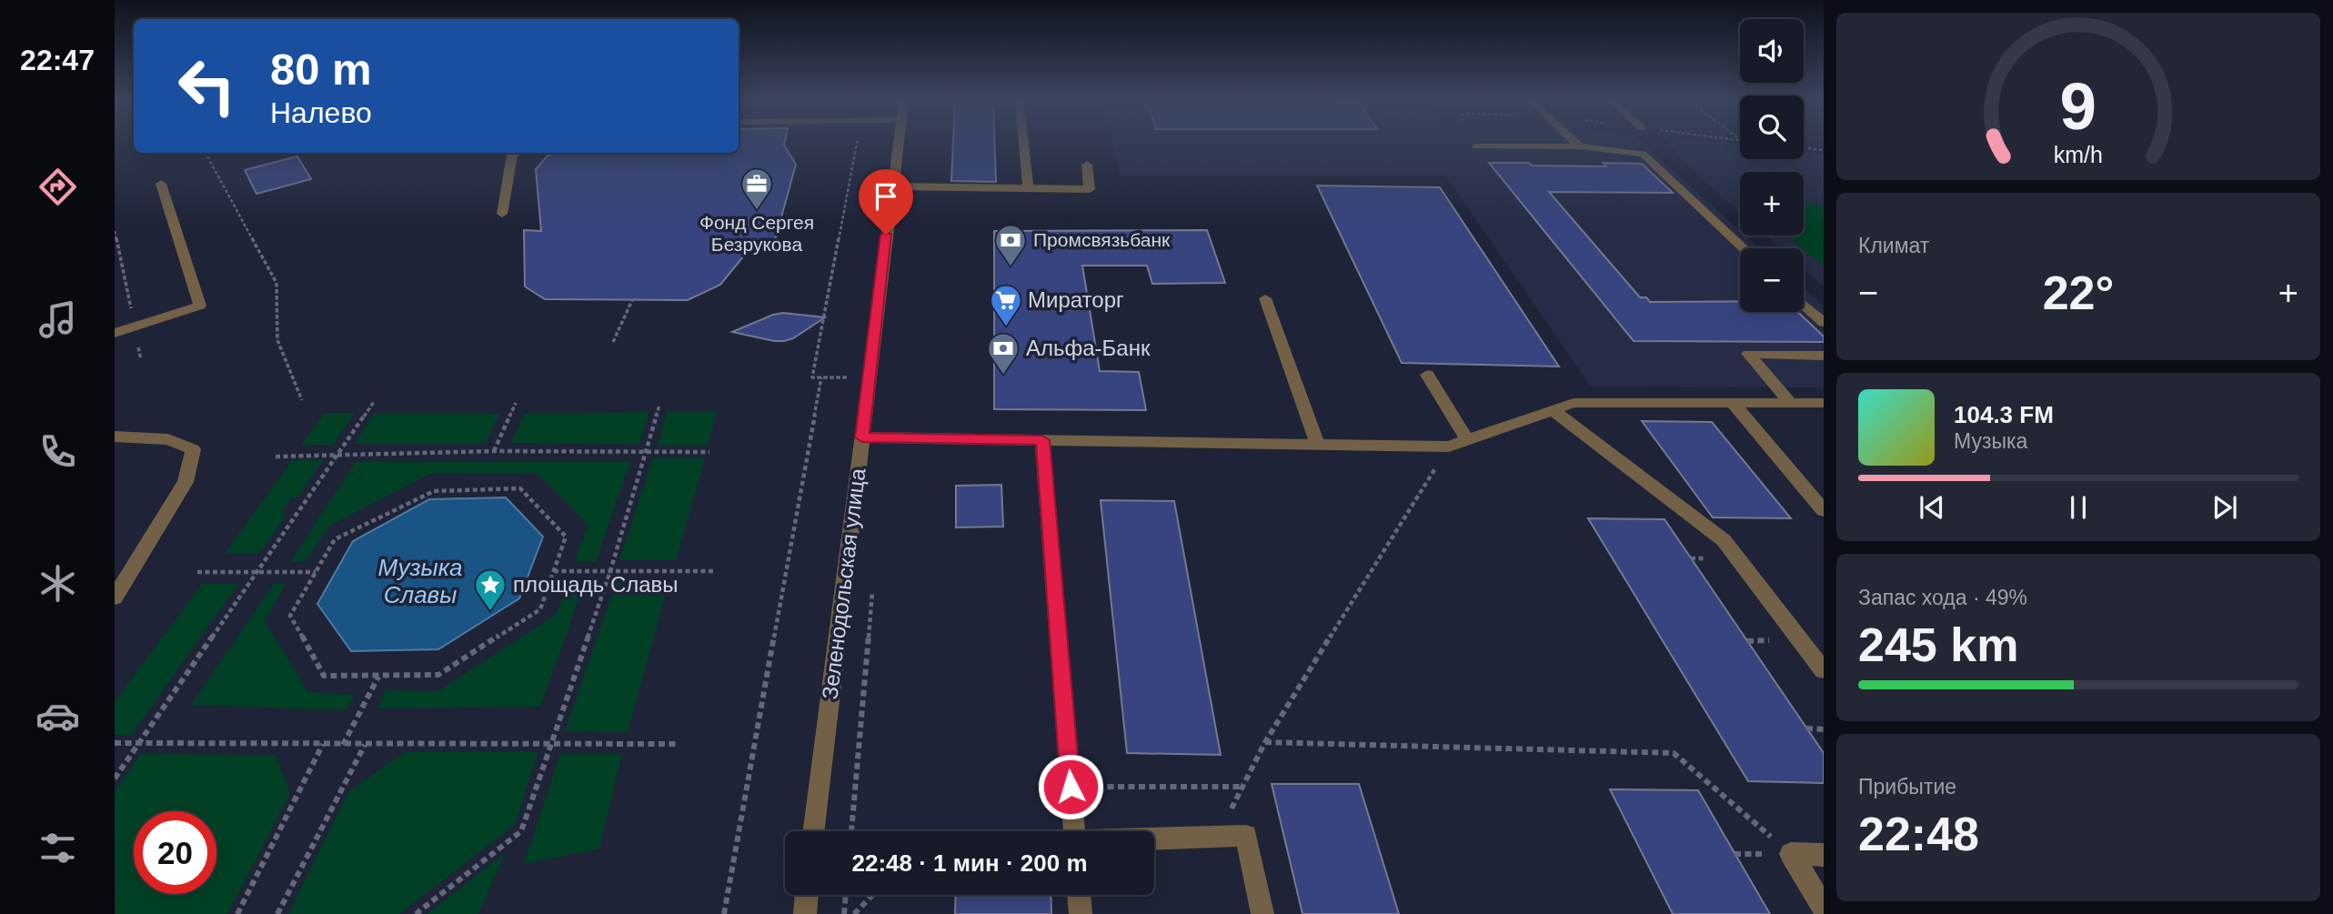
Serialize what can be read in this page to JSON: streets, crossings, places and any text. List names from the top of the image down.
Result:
{
  "streets": {
    "street": ["Зеленодольская улица"]
  },
  "water": ["Музыка Славы"],
  "places": {
    "office": ["Фонд Сергея Безрукова"],
    "bank": ["Промсвязьбанк", "Альфа-Банк"],
    "supermarket": ["Мираторг"],
    "place": ["площадь Славы"]
  },
  "page": {
    "tabs": "22:47",
    "map_buttons": ["+", "−"],
    "turn": ["80 m", "Налево"],
    "tile": [
      "Климат",
      ["Запас хода · 49%", "245 km"],
      ["Прибытие", "22:48"]
    ],
    "heat": ["−", "22°", "+"],
    "song": ["104.3 FM", "Музыка"],
    "limit": "20",
    "trip": "22:48 · 1 мин · 200 m",
    "gauge": ["9", "km/h"]
  }
}
